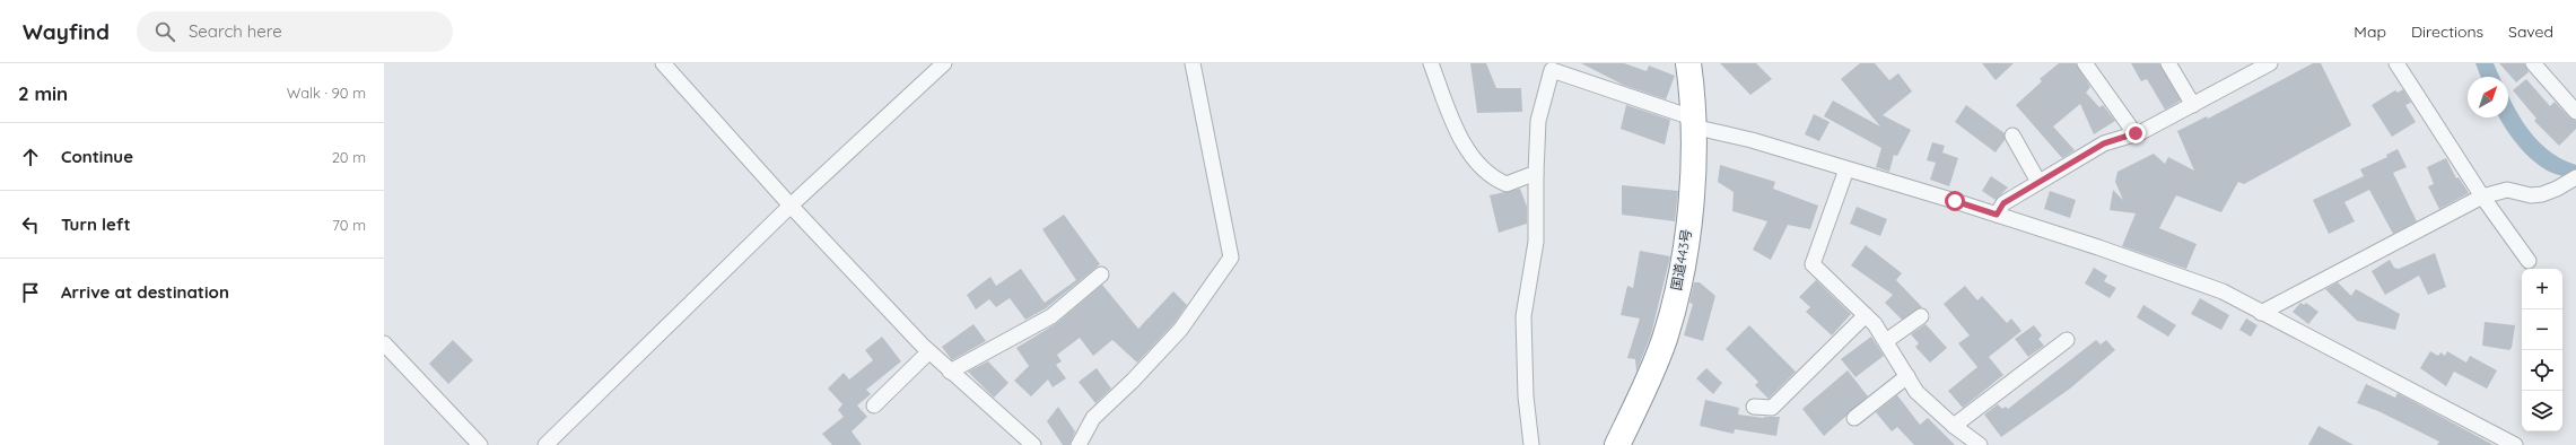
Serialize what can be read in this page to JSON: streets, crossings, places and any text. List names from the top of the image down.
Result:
{
  "streets": {
    "highway": ["国道443号"]
  },
  "north": "top right",
  "page": {
    "header": "Wayfind",
    "search": "Search here",
    "nav": ["Map", "Directions", "Saved"],
    "heading": ["2 min", "Walk · 90 m"],
    "list": [
      ["Continue", "20 m"],
      ["Turn left", "70 m"],
      "Arrive at destination"
    ],
    "map_buttons": ["+", "−"]
  }
}
